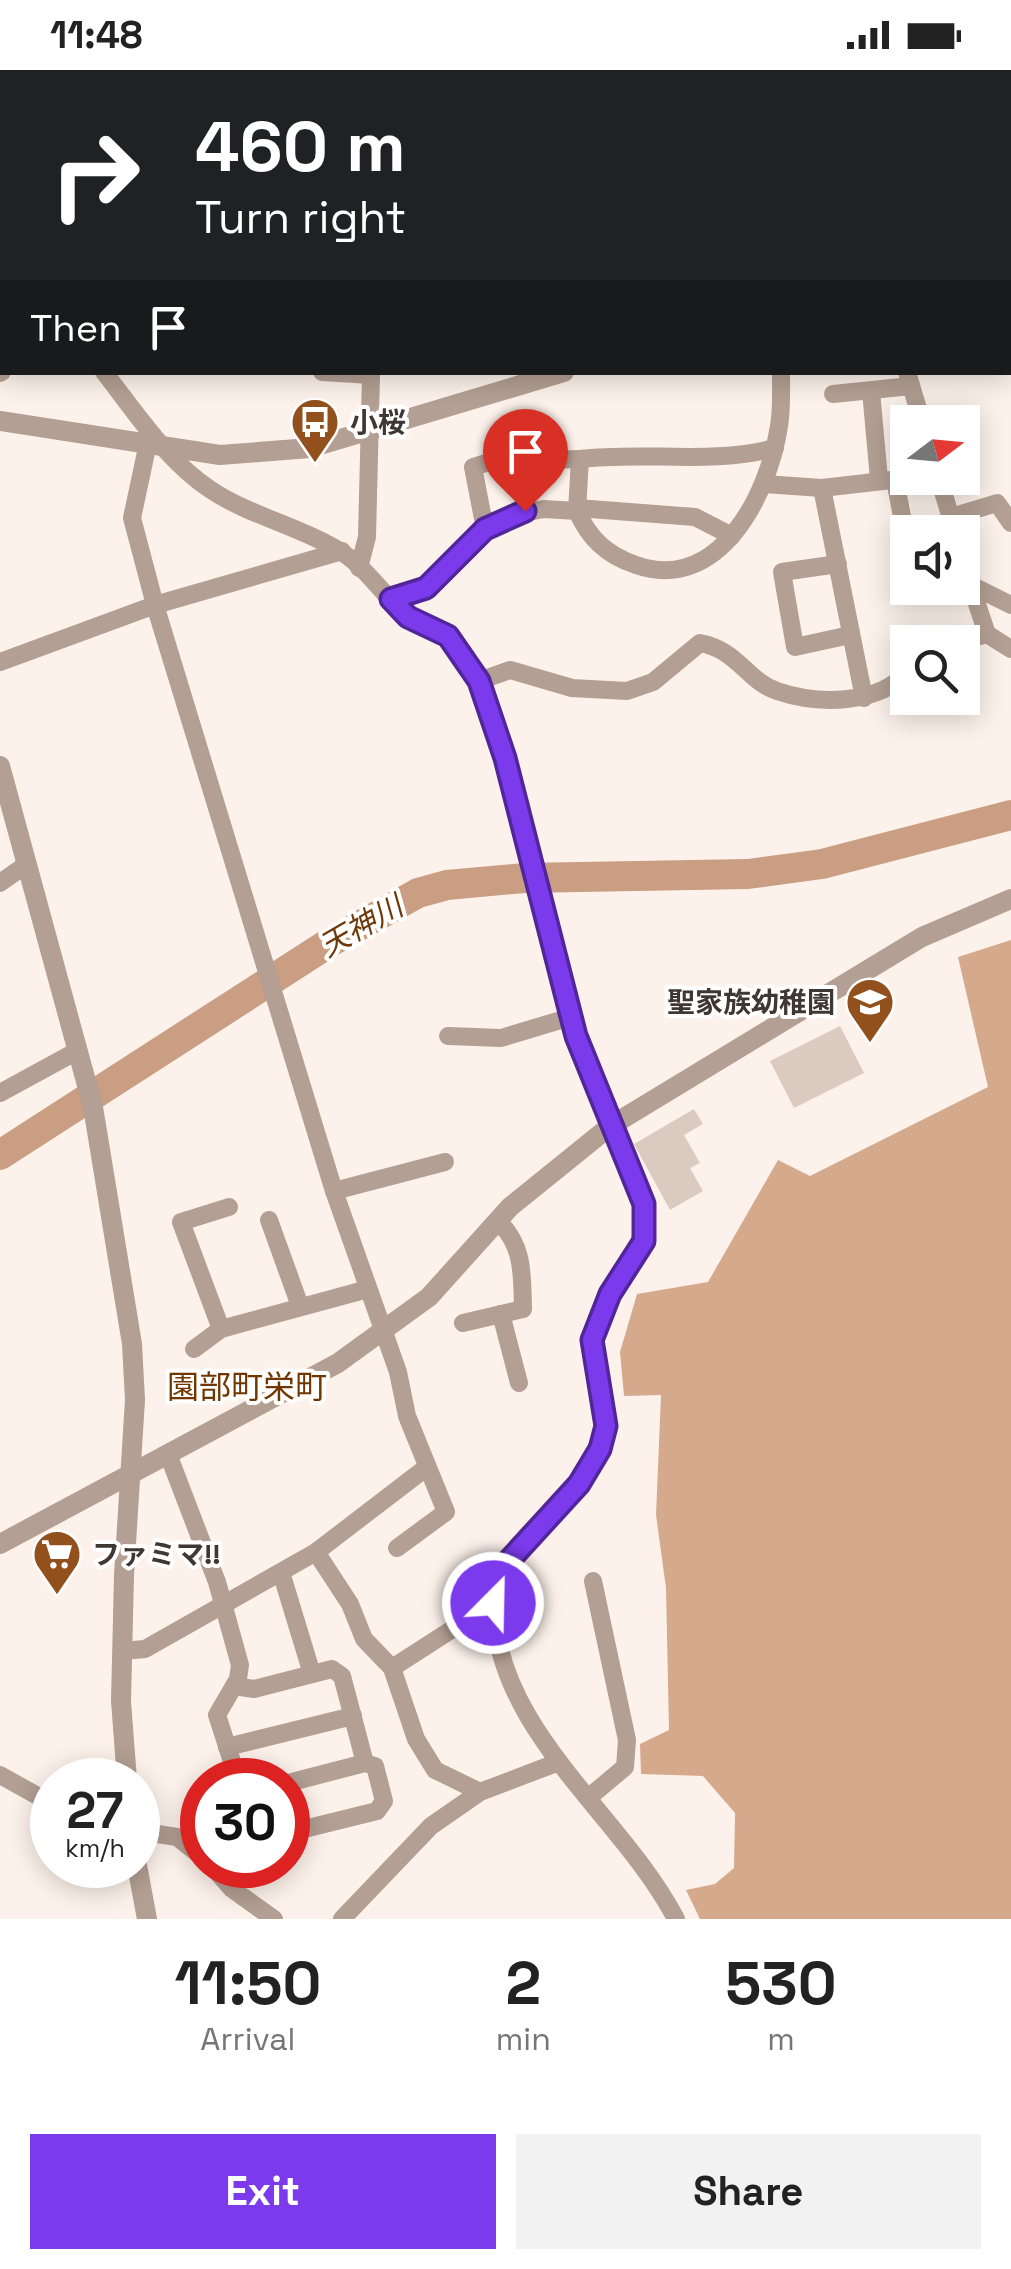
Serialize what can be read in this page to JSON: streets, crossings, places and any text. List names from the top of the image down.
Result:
{
  "districts": ["園部町栄町"],
  "water": ["天神川"],
  "places": {
    "bus stop": ["小桜"],
    "school or university": ["聖家族幼稚園"],
    "supermarket": ["ファミマ!!"]
  },
  "north": "right",
  "page": {
    "status": "11:48",
    "turn": ["460 m", "Turn right"],
    "then": "Then",
    "speed": "27 km/h",
    "limit": "30",
    "eta": [
      "11:50",
      "Arrival",
      "2",
      "min",
      "530",
      "m"
    ],
    "buttons": ["Exit", "Share"]
  }
}
